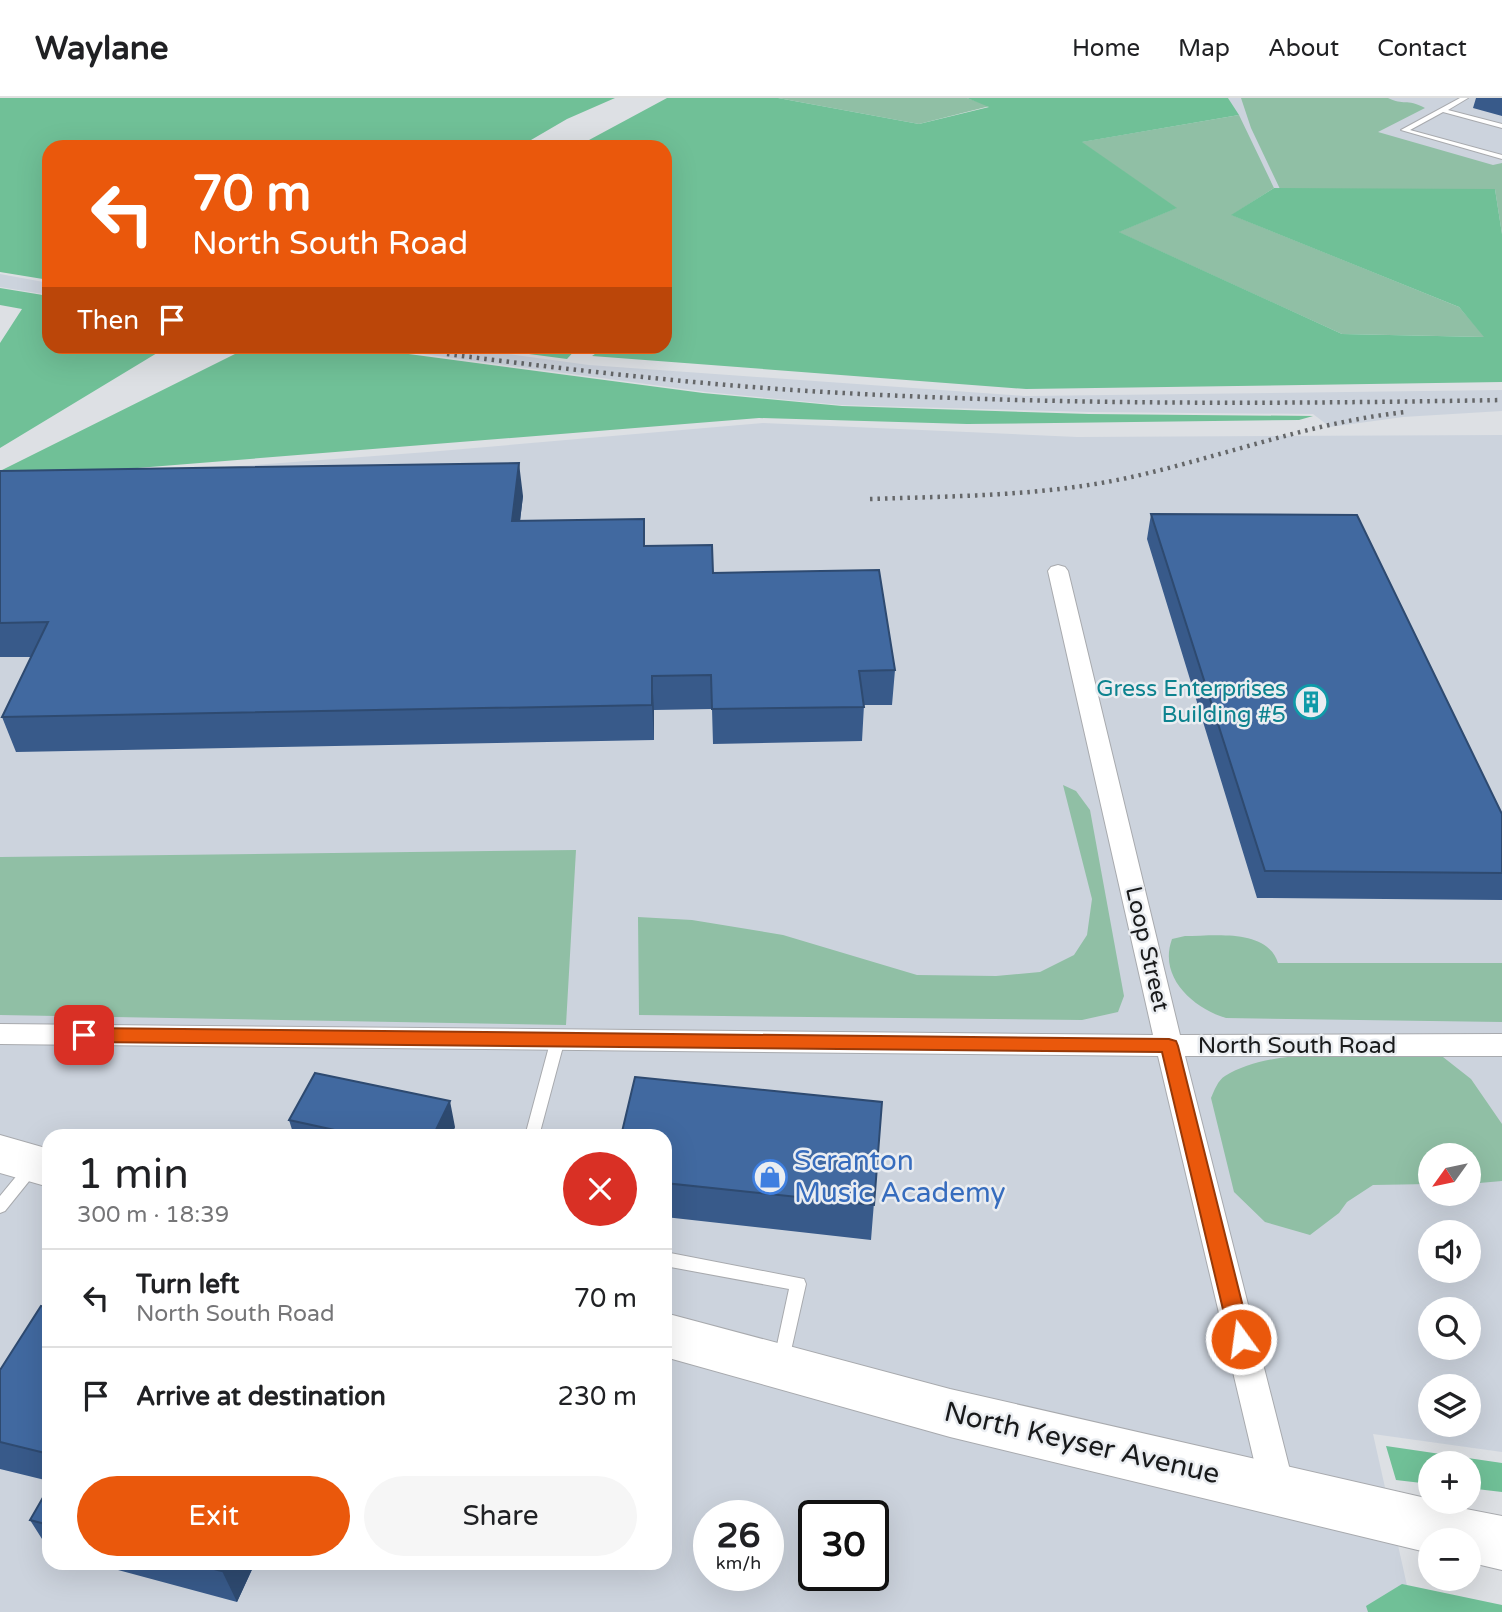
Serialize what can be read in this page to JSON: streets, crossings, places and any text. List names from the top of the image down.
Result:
{
  "streets": {
    "main road": ["North Keyser Avenue"],
    "street": ["Loop Street", "North South Road"]
  },
  "crossings": [
    ["Loop Street", "North South Road"],
    ["Loop Street", "North Keyser Avenue"]
  ],
  "places": {
    "building": ["Gress Enterprises Building #5"],
    "shop": ["Scranton Music Academy"]
  },
  "north": "bottom left",
  "page": {
    "header": "Waylane",
    "nav": [
      "Home",
      "Map",
      "About",
      "Contact"
    ],
    "turn": ["70 m", "North South Road"],
    "then": "Then",
    "heading": ["1 min", "300 m · 18:39"],
    "map_buttons": ["+", "−"],
    "list": [
      {
        "name": "Turn left",
        "note": "North South Road",
        "value": "70 m"
      },
      {
        "name": "Arrive at destination",
        "value": "230 m"
      }
    ],
    "buttons": ["Exit", "Share"],
    "speed": "26 km/h",
    "limit": "30"
  }
}
